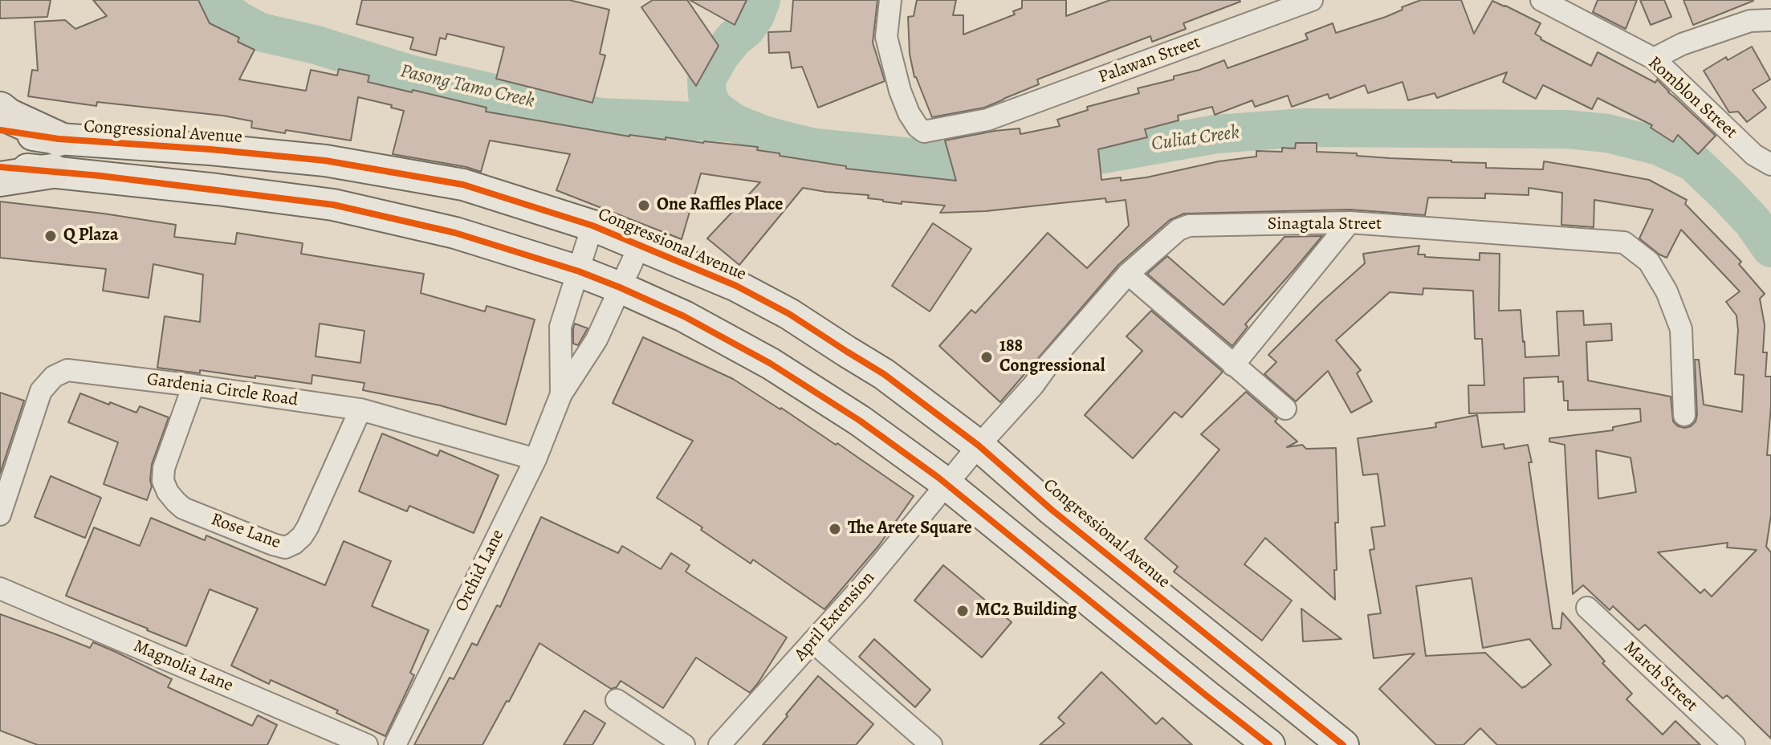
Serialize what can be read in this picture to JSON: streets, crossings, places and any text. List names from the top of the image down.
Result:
{
  "streets": {
    "main road": ["Congressional Avenue"],
    "street": [
      "Palawan Street",
      "Romblon Street",
      "Sinagtala Street",
      "Gardenia Circle Road",
      "Rose Lane",
      "Orchid Lane",
      "April Extension",
      "Magnolia Lane",
      "March Street"
    ]
  },
  "crossings": [
    ["Congressional Avenue", "Sinagtala Street"],
    ["Congressional Avenue", "Orchid Lane"],
    ["Congressional Avenue", "April Extension"],
    ["Sinagtala Street", "April Extension"],
    ["Gardenia Circle Road", "Rose Lane"],
    ["Gardenia Circle Road", "Orchid Lane"]
  ],
  "water": ["Pasong Tamo Creek", "Culiat Creek"],
  "places": [
    "One Raffles Place",
    "Q Plaza",
    "188 Congressional",
    "The Arete Square",
    "MC2 Building"
  ]
}
